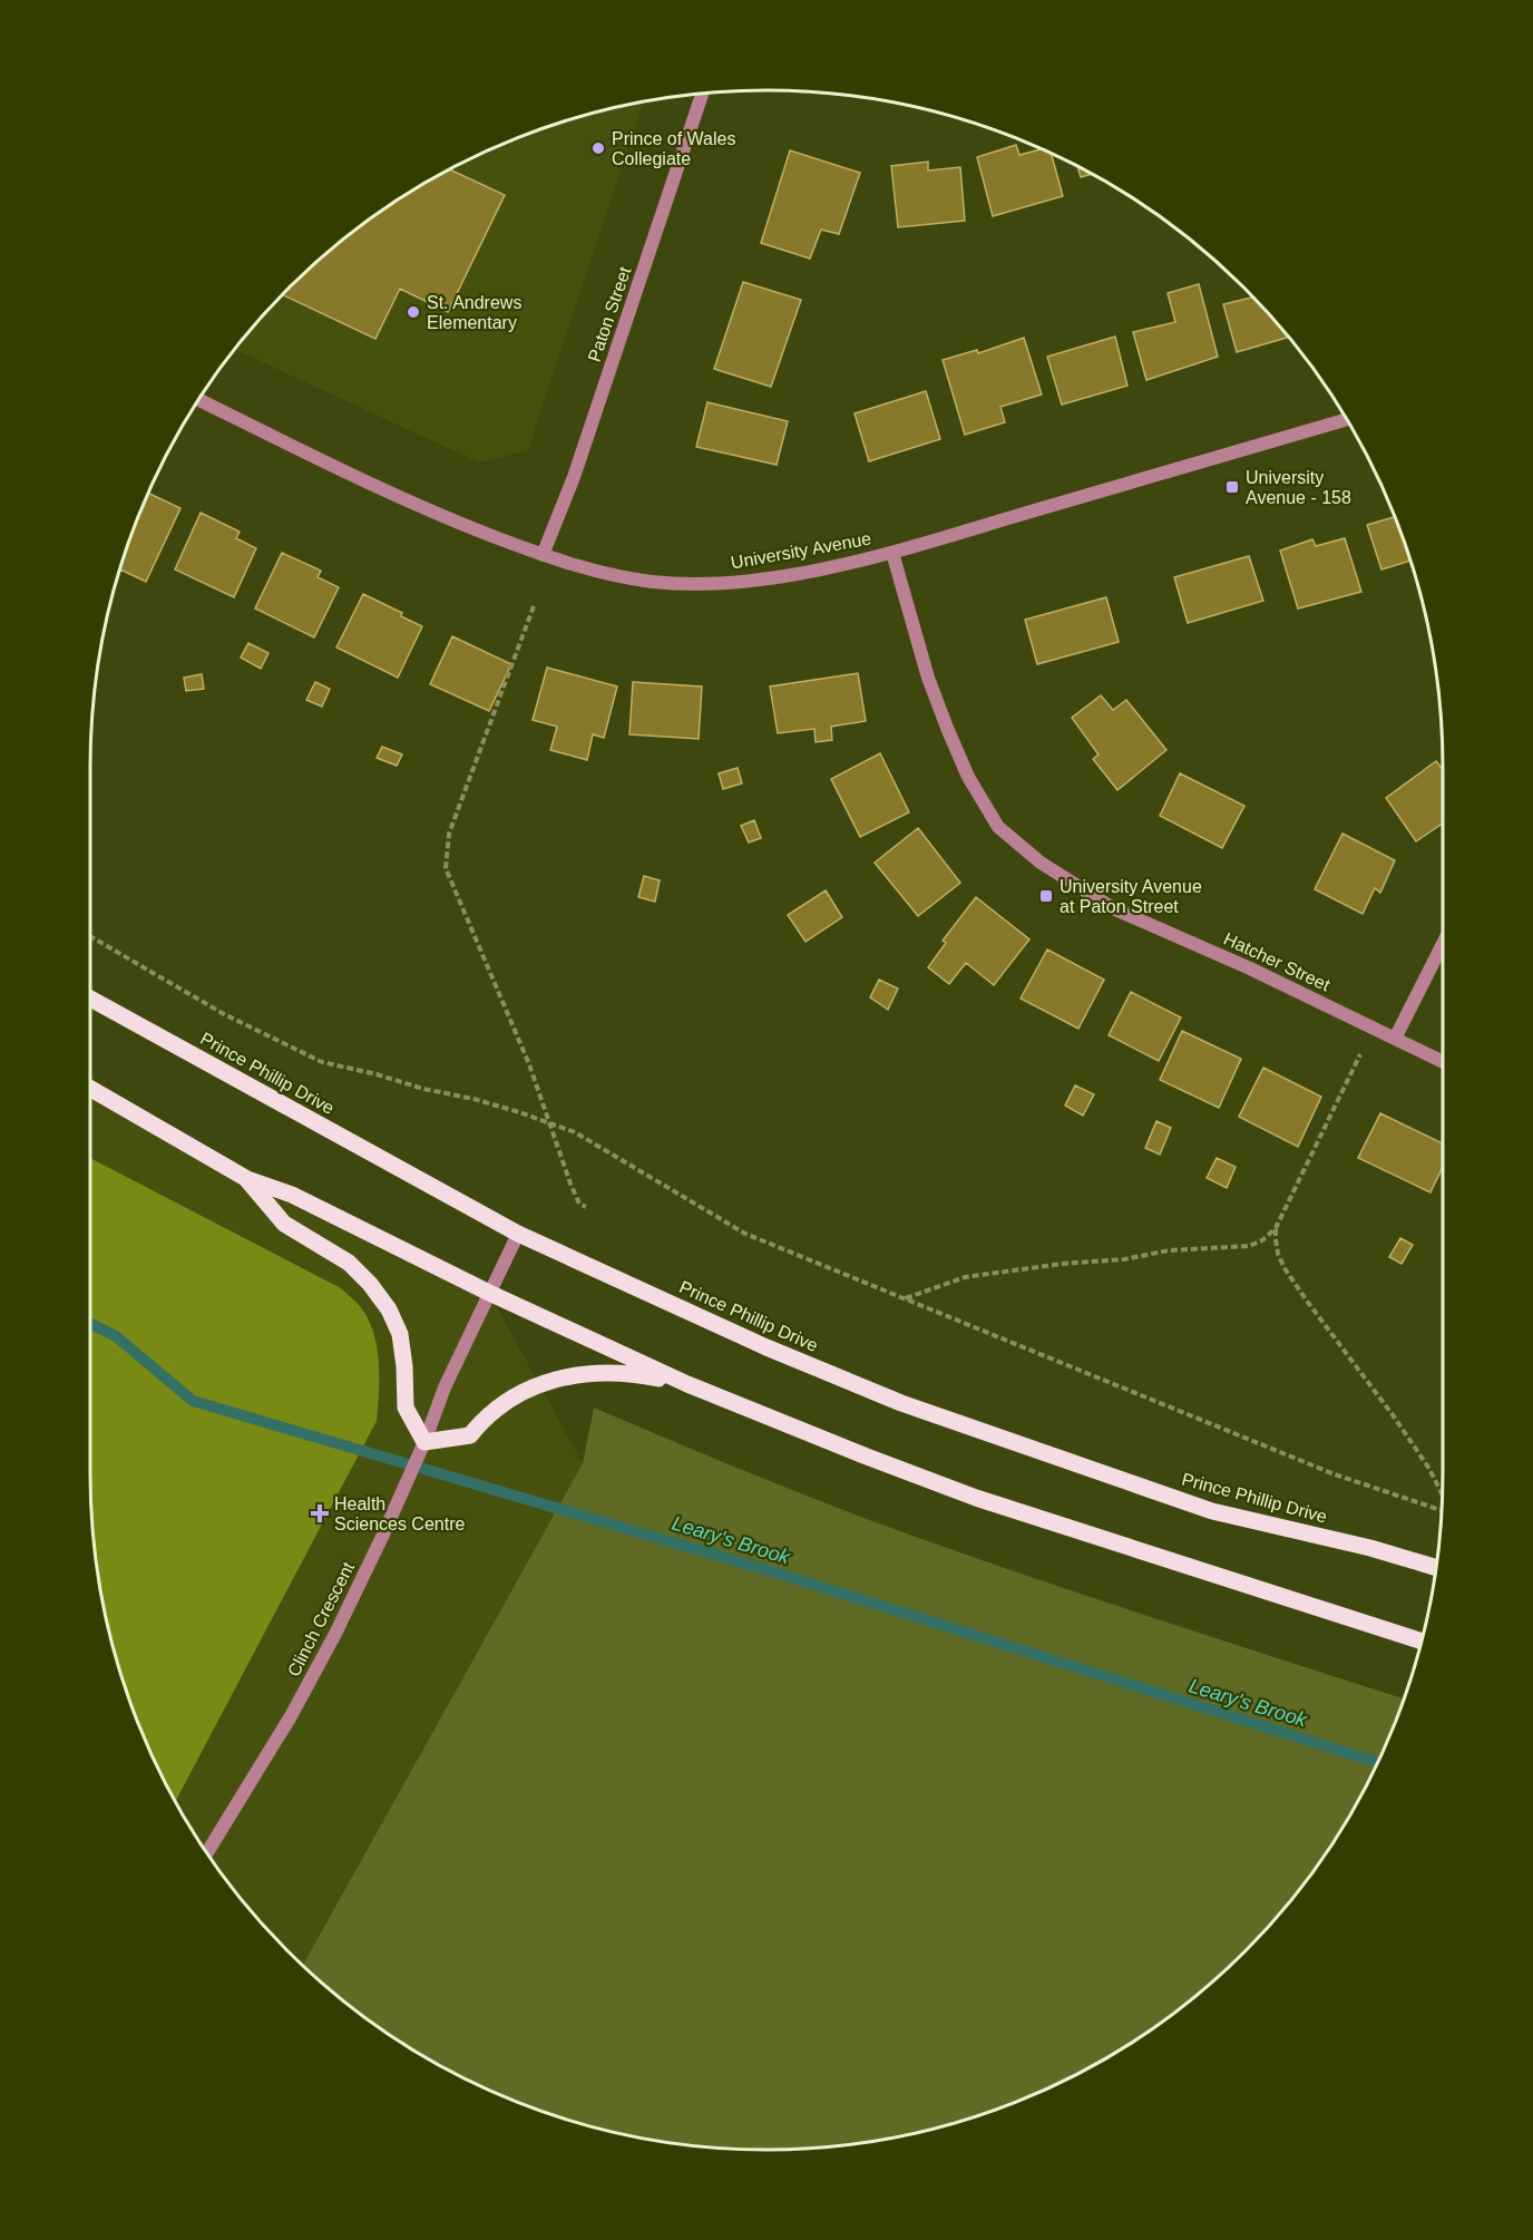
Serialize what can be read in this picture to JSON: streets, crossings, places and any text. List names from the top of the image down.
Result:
{
  "streets": {
    "main road": ["Prince Phillip Drive"],
    "street": [
      "Paton Street",
      "University Avenue",
      "Hatcher Street",
      "Clinch Crescent"
    ]
  },
  "crossings": [
    ["Paton Street", "University Avenue"],
    ["University Avenue", "Hatcher Street"],
    ["Prince Phillip Drive", "Clinch Crescent"]
  ],
  "water": ["Leary's Brook"],
  "places": {
    "other": ["Prince of Wales Collegiate", "St. Andrews Elementary"],
    "transit": ["University Avenue - 158", "University Avenue at Paton Street"],
    "health": ["Health Sciences Centre"]
  }
}
